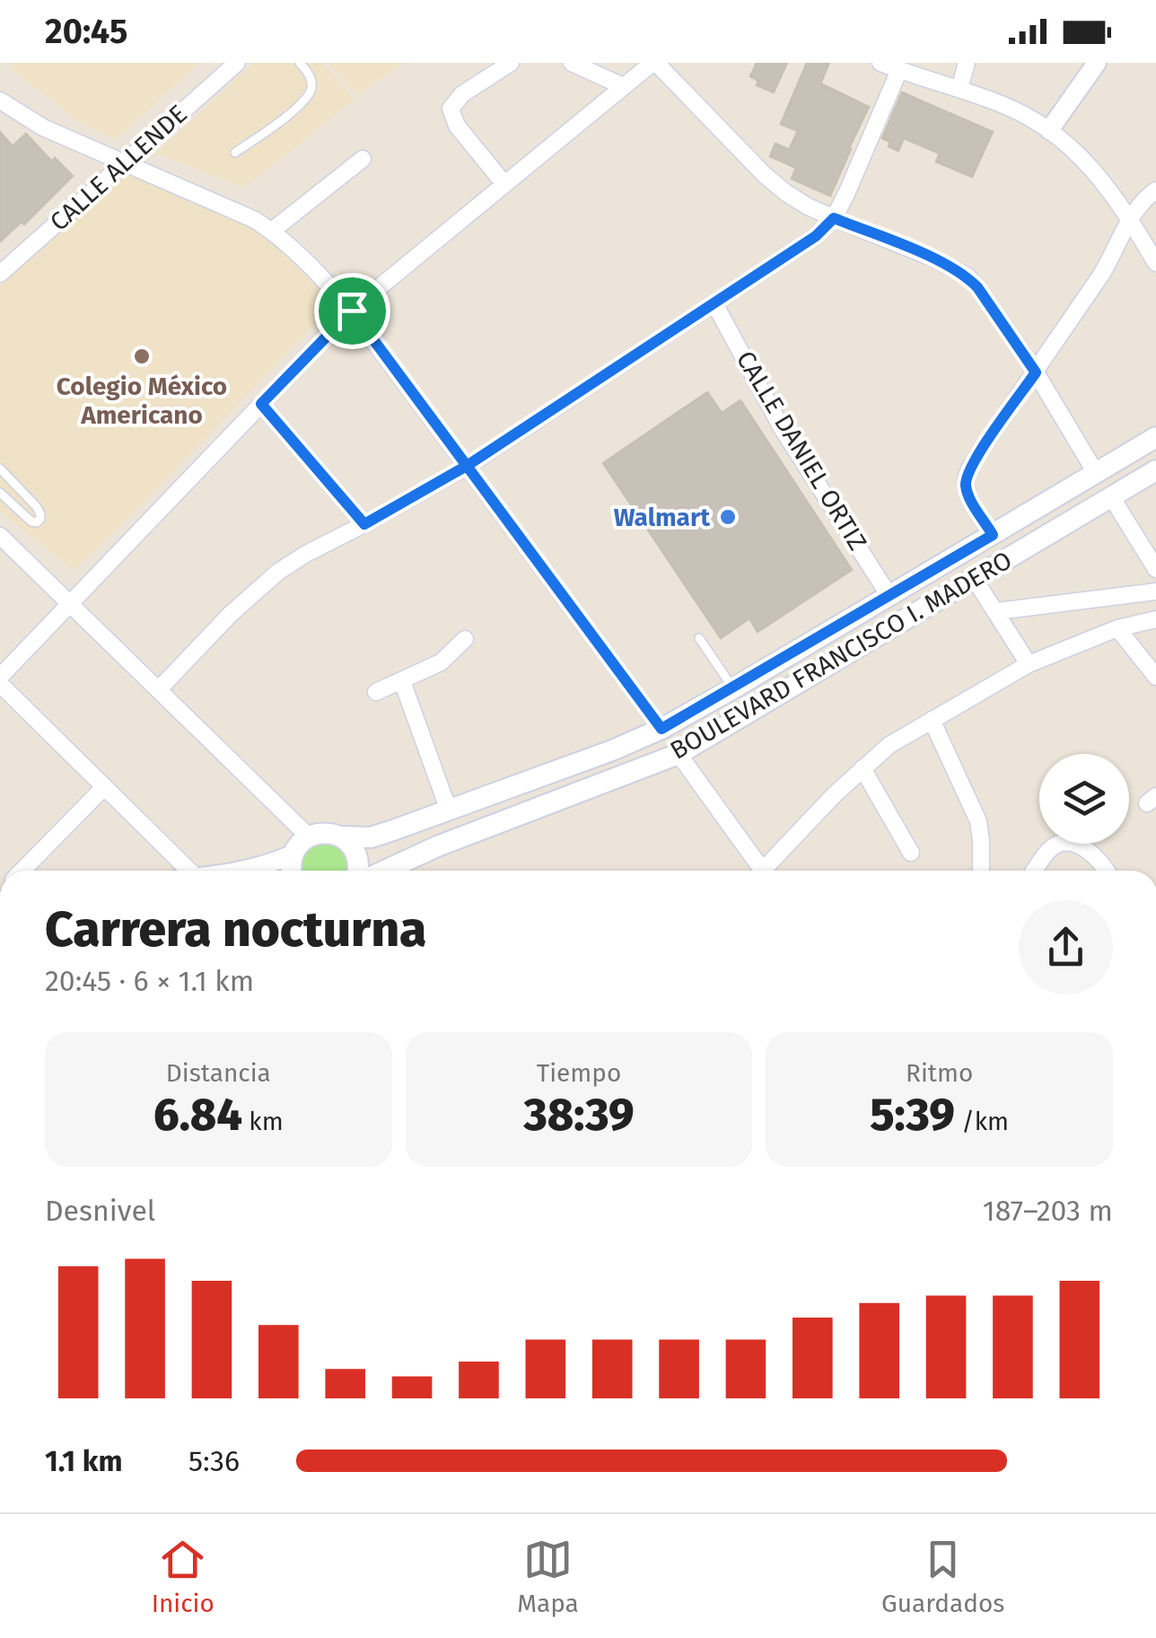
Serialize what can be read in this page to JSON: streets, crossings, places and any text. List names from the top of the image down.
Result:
{
  "streets": {
    "main road": ["BOULEVARD FRANCISCO I. MADERO"],
    "street": ["CALLE ALLENDE", "CALLE DANIEL ORTIZ"]
  },
  "crossings": [
    ["CALLE DANIEL ORTIZ", "BOULEVARD FRANCISCO I. MADERO"]
  ],
  "places": ["Colegio México Americano", "Walmart"],
  "page": {
    "status": "20:45",
    "heading": ["Carrera nocturna", "20:45 · 6 × 1.1 km"],
    "stats": [
      ["Distancia", "6.84 km"],
      ["Tiempo", "38:39"],
      ["Ritmo", "5:39 /km"]
    ],
    "chart": ["Desnivel", "187–203 m"],
    "list": [
      {
        "name": "1.1 km",
        "note": "5:36"
      }
    ],
    "tabs": ["Inicio", "Mapa", "Guardados"]
  }
}
